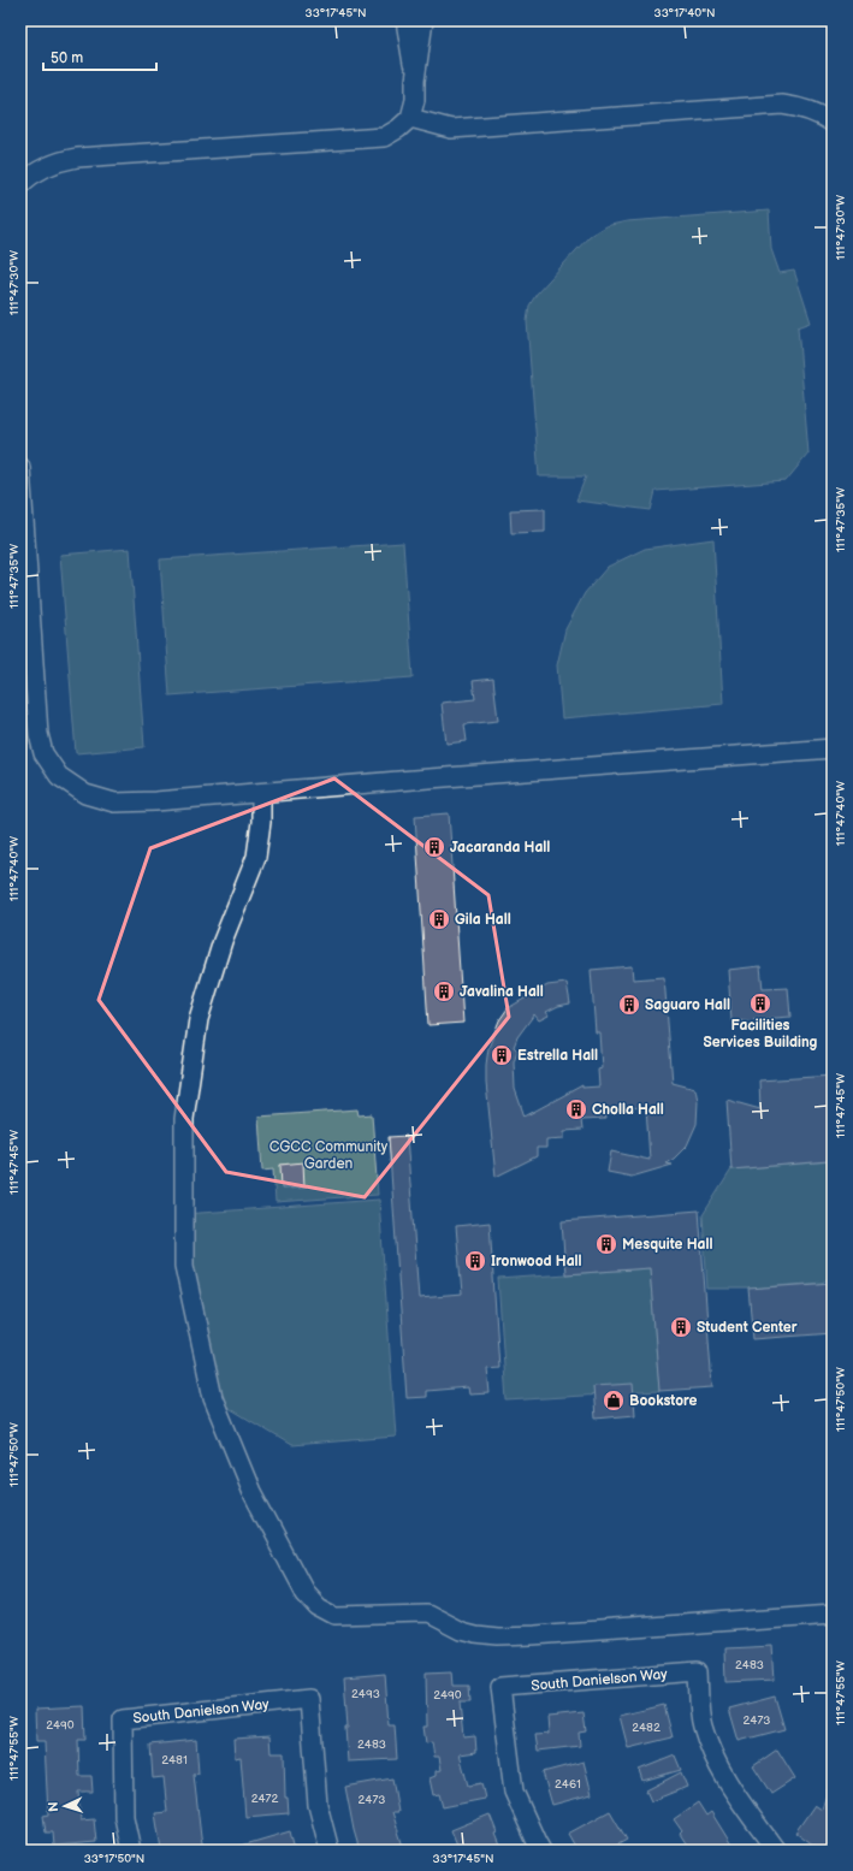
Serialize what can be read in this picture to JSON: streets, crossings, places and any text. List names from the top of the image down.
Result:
{
  "streets": {
    "street": ["South Danielson Way"]
  },
  "parks": ["CGCC Community Garden"],
  "places": {
    "building": [
      "Jacaranda Hall",
      "Gila Hall",
      "Javalina Hall",
      "Facilities Services Building",
      "Saguaro Hall",
      "Estrella Hall",
      "Cholla Hall",
      "Mesquite Hall",
      "Ironwood Hall",
      "Student Center"
    ],
    "shop": ["Bookstore"]
  },
  "house_numbers": [
    "2483",
    "2493",
    "2490",
    "2473",
    "2490",
    "2482",
    "2483",
    "2481",
    "2461",
    "2472",
    "2473"
  ],
  "scale_bar": "50 m",
  "north": "left",
  "coordinates": [
    "33°17'45\"N",
    "33°17'40\"N",
    "111°47'30\"W",
    "111°47'35\"W",
    "111°47'40\"W",
    "111°47'45\"W",
    "111°47'50\"W",
    "111°47'55\"W",
    "33°17'50\"N"
  ]
}
